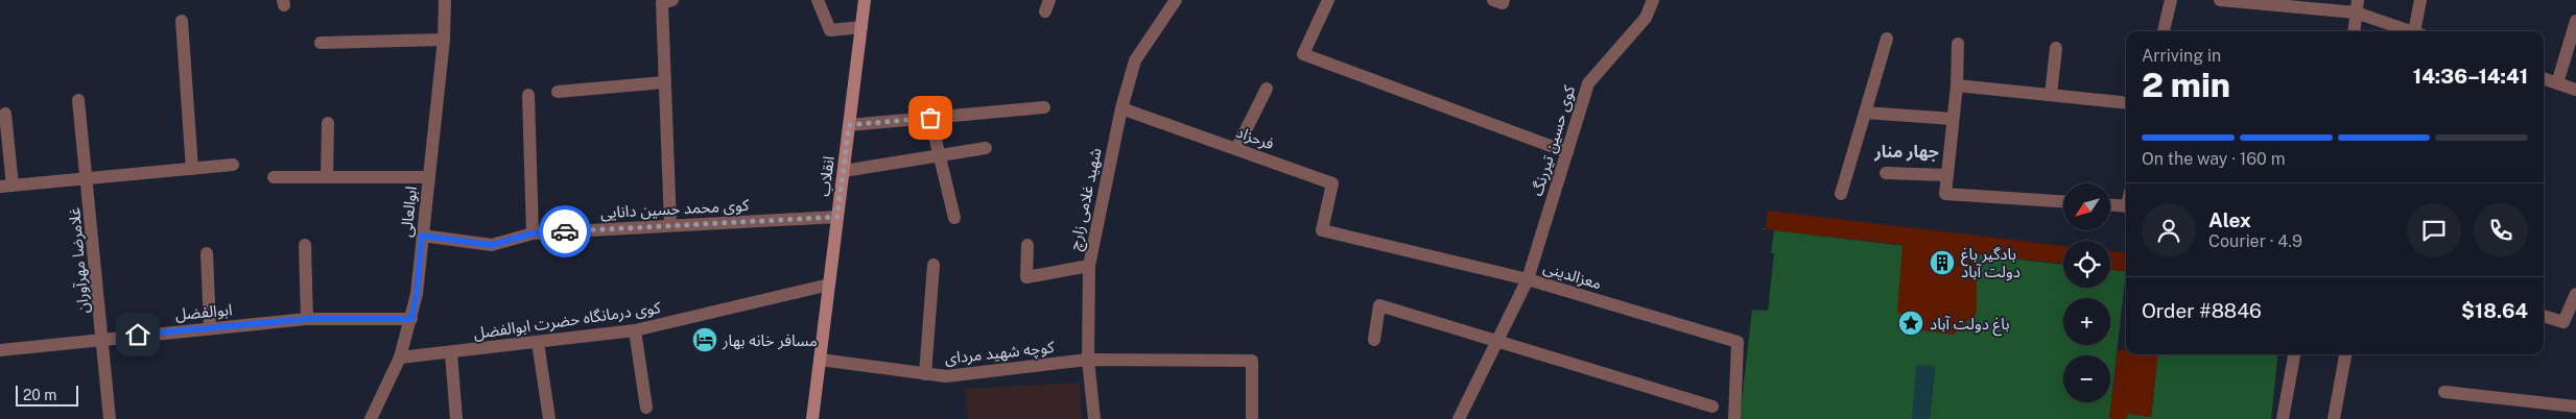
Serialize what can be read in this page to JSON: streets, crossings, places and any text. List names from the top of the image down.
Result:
{
  "streets": {
    "main road": ["انقلاب"],
    "street": [
      "فرحزاد",
      "کوی حسین تیررنگ",
      "شهید غلامی زارچ",
      "کوی محمد حسین دانایی",
      "ابوالعالی",
      "غلامرضا مهرآوران",
      "معزالدینی",
      "ابوالفضل",
      "کوی درمانگاه حضرت ابوالفضل",
      "کوچه شهید مردای"
    ]
  },
  "crossings": [
    ["فرحزاد", "شهید غلامی زارچ"],
    ["فرحزاد", "معزالدینی"],
    ["کوی حسین تیررنگ", "معزالدینی"],
    ["انقلاب", "کوی محمد حسین دانایی"],
    ["انقلاب", "کوی درمانگاه حضرت ابوالفضل"],
    ["انقلاب", "کوچه شهید مردای"],
    ["شهید غلامی زارچ", "کوچه شهید مردای"],
    ["کوی محمد حسین دانایی", "ابوالعالی"],
    ["ابوالعالی", "ابوالفضل"],
    ["ابوالعالی", "کوی درمانگاه حضرت ابوالفضل"],
    ["غلامرضا مهرآوران", "ابوالفضل"]
  ],
  "districts": ["جهار منار"],
  "places": {
    "building": ["بادگیر باغ دولت آباد"],
    "place": ["باغ دولت آباد"],
    "hotel": ["مسافر خانه بهار"]
  },
  "scale_bar": "20 m",
  "north": "bottom left",
  "page": {
    "heading": ["2 min", "Arriving in", "14:36–14:41"],
    "panel": [
      "Alex",
      "Courier · 4.9",
      "Order #8846",
      "$18.64"
    ],
    "bar": "On the way · 160 m",
    "map_buttons": ["+", "−"],
    "scale": "20 m"
  }
}
